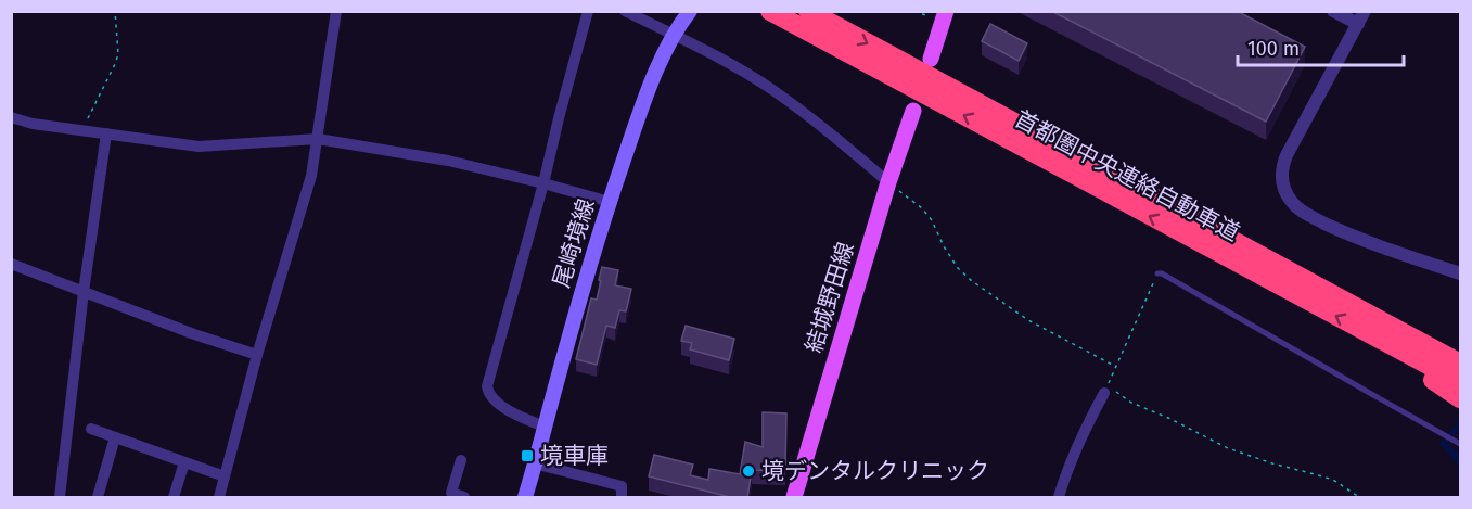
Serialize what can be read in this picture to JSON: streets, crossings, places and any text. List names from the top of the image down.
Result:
{
  "streets": {
    "highway": ["首都圏中央連絡自動車道"],
    "main road": ["尾崎境線", "結城野田線"]
  },
  "places": {
    "transit": ["境車庫"],
    "other": ["境デンタルクリニック"]
  },
  "scale_bar": "100 m"
}
